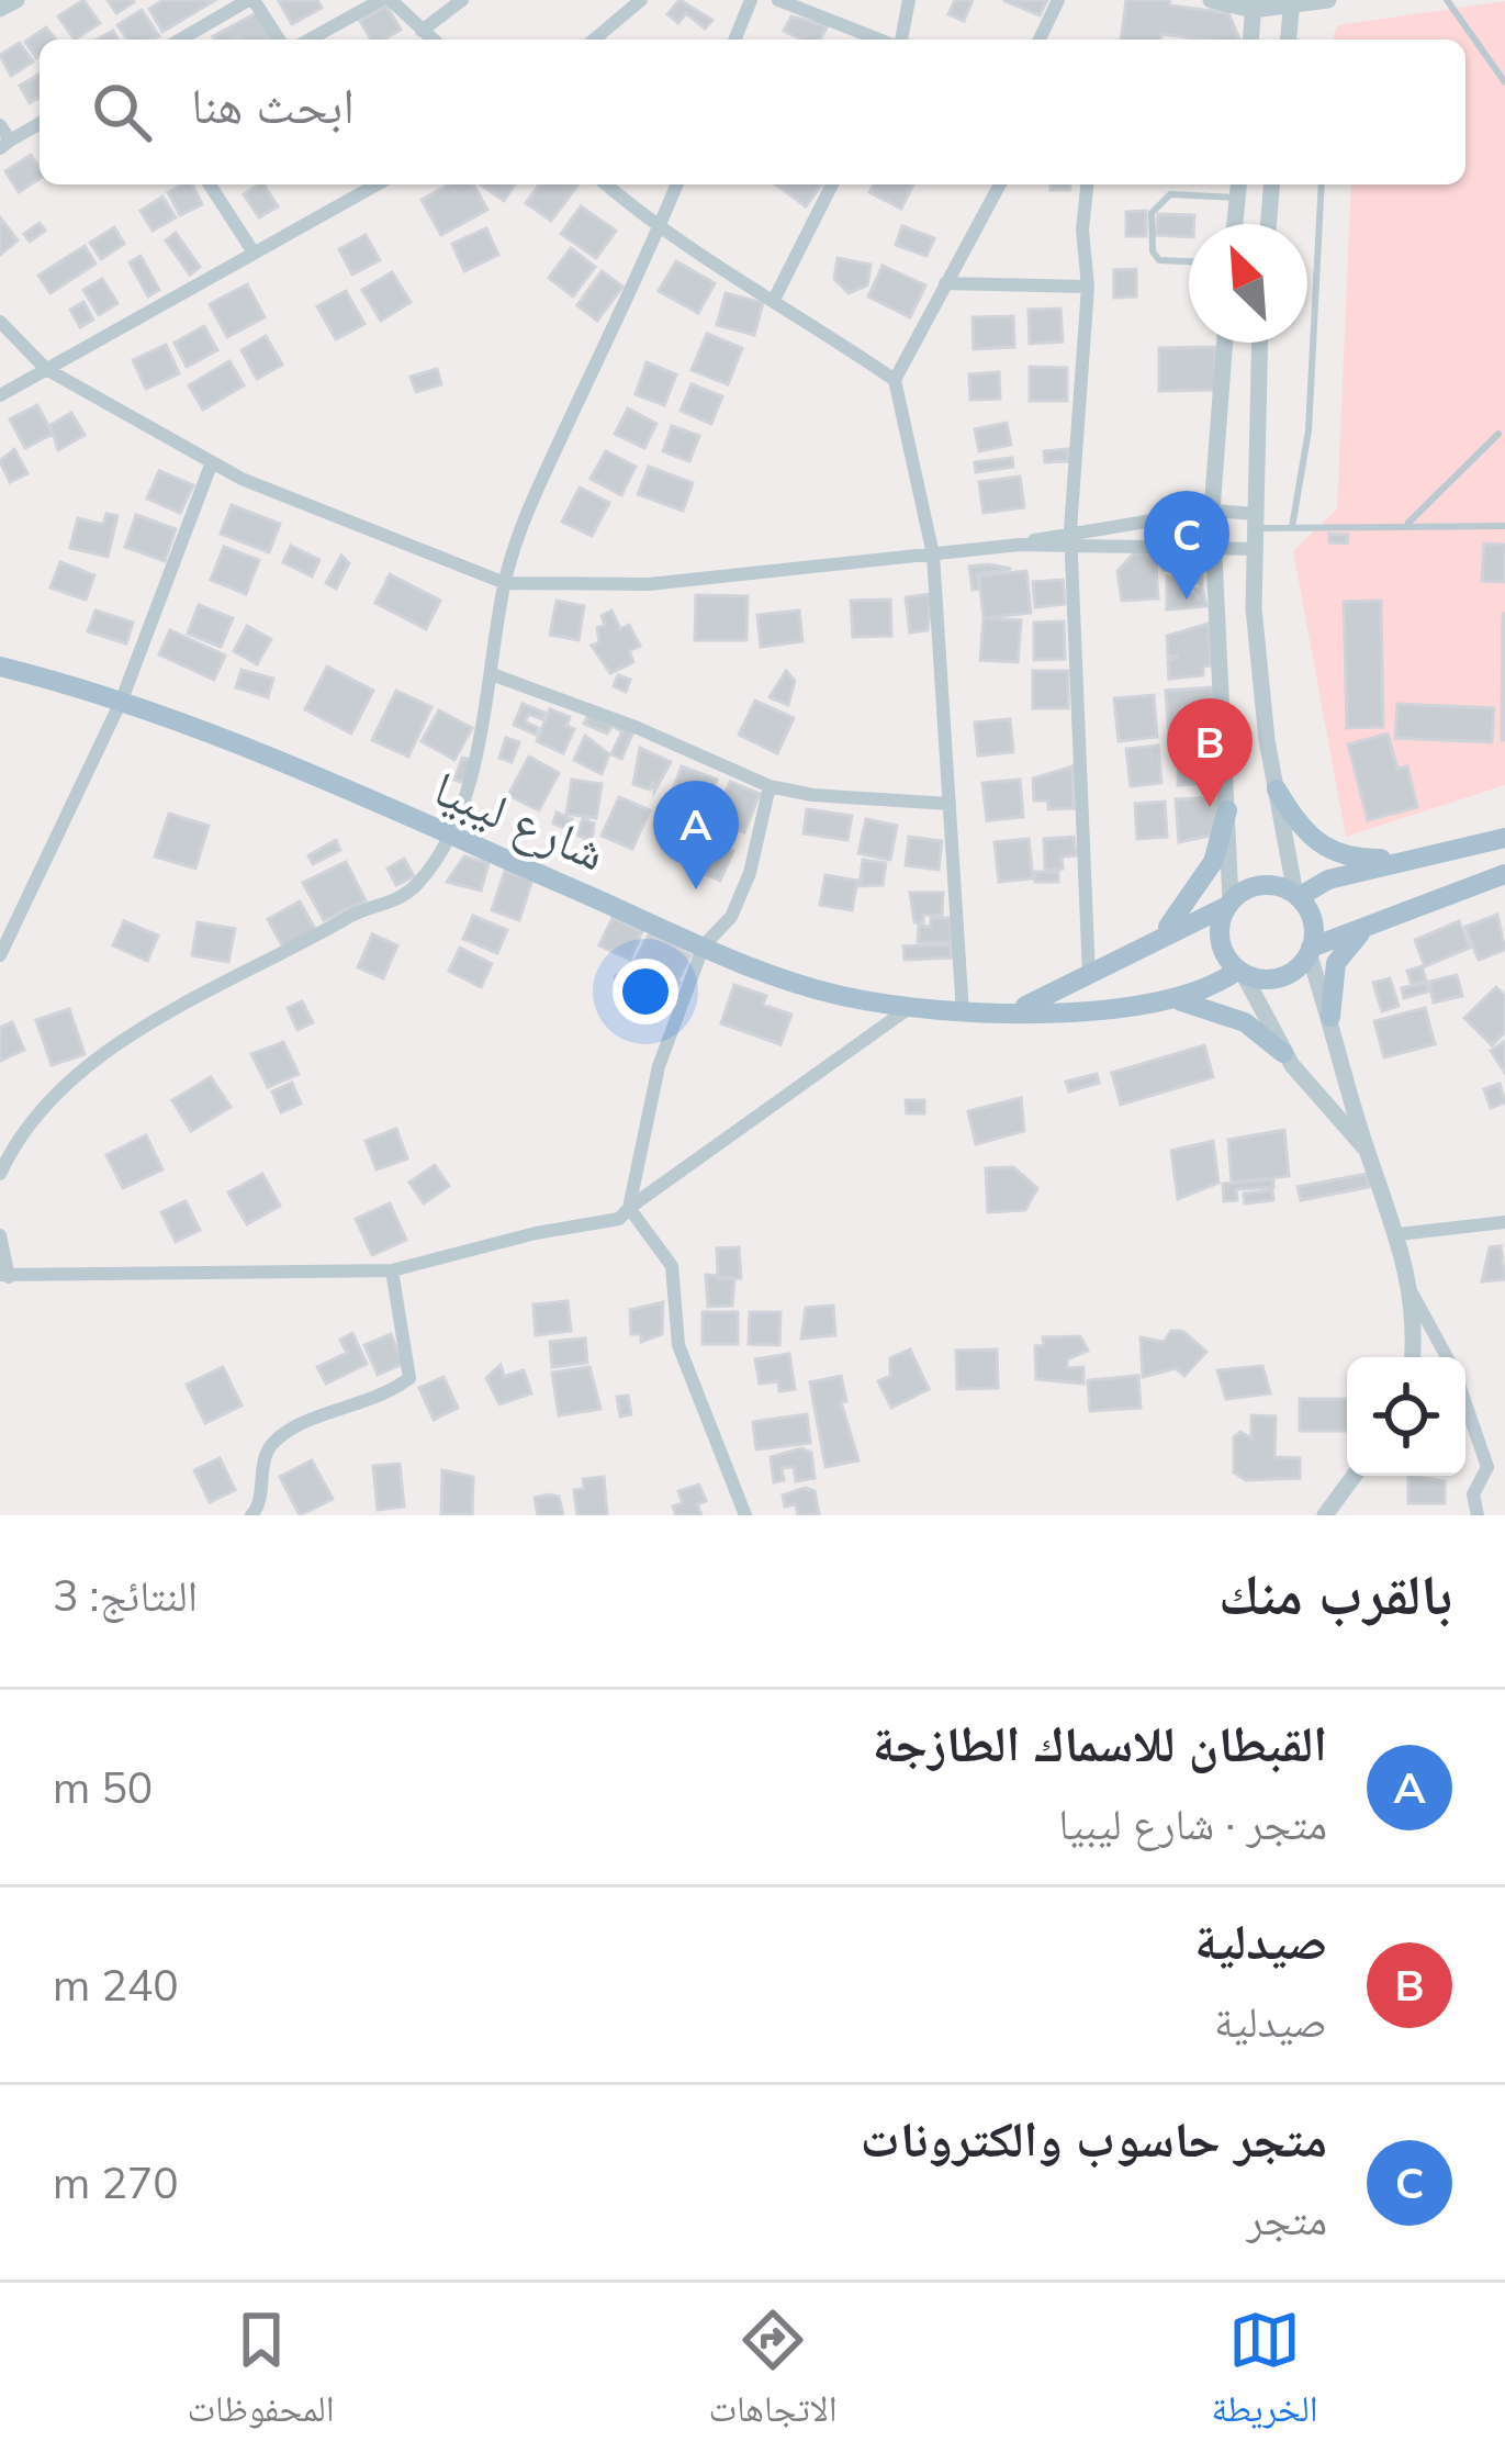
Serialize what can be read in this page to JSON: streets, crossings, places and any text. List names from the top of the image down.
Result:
{
  "streets": {
    "main road": ["شارع ليبيا"]
  },
  "north": "top left",
  "page": {
    "search": "ابحث هنا",
    "pins": ["C", "B", "A"],
    "heading": ["بالقرب منك", "النتائج: 3"],
    "list": [
      {
        "mark": "A",
        "name": "القبطان للاسماك الطازجة",
        "note": "متجر · شارع ليبيا",
        "value": "50 m"
      },
      {
        "mark": "B",
        "name": "صيدلية",
        "note": "صيدلية",
        "value": "240 m"
      },
      {
        "mark": "C",
        "name": "متجر حاسوب والكترونات",
        "note": "متجر",
        "value": "270 m"
      }
    ],
    "nav": ["الخريطة", "الاتجاهات", "المحفوظات"]
  }
}
